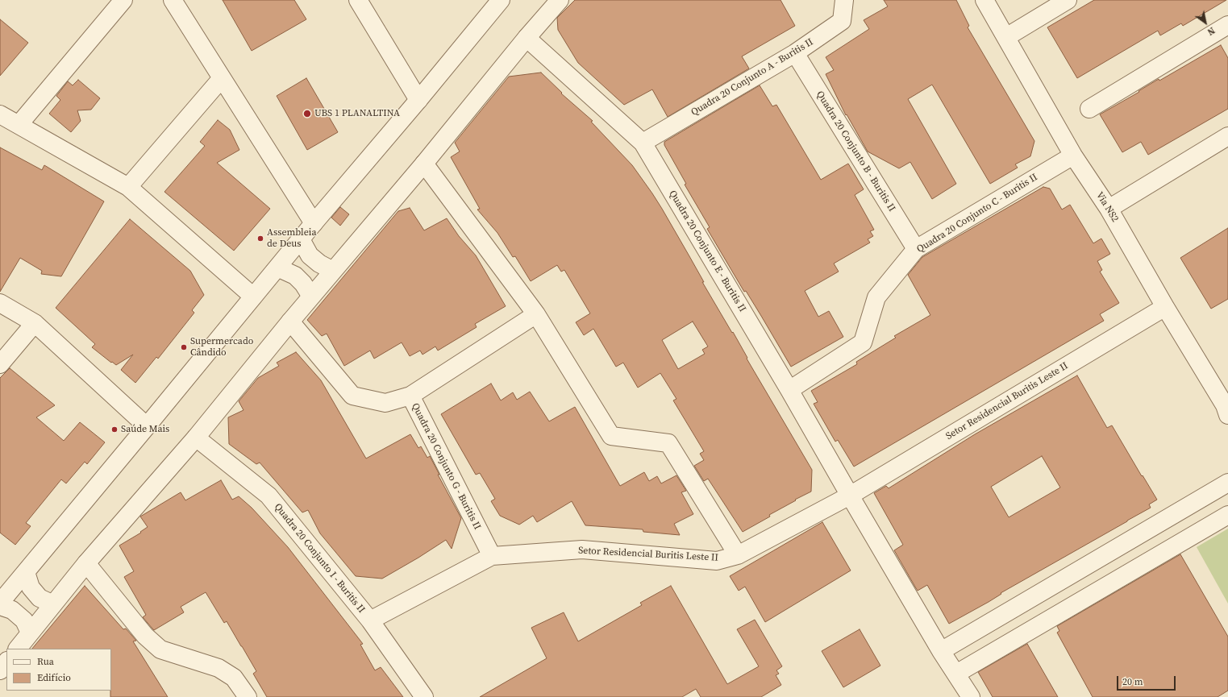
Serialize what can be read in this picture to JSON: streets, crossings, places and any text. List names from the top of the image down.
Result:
{
  "streets": {
    "street": [
      "Quadra 20 Conjunto A - Buritis II",
      "Quadra 20 Conjunto B - Buritis II",
      "Via NS2",
      "Quadra 20 Conjunto C - Buritis II",
      "Quadra 20 Conjunto E - Buritis II",
      "Setor Residencial Buritis Leste II",
      "Quadra 20 Conjunto G - Buritis II",
      "Quadra 20 Conjunto I - Buritis II"
    ]
  },
  "crossings": [
    ["Quadra 20 Conjunto A - Buritis II", "Quadra 20 Conjunto B - Buritis II"],
    ["Quadra 20 Conjunto A - Buritis II", "Quadra 20 Conjunto E - Buritis II"],
    ["Quadra 20 Conjunto B - Buritis II", "Quadra 20 Conjunto C - Buritis II"],
    ["Via NS2", "Quadra 20 Conjunto C - Buritis II"],
    ["Via NS2", "Setor Residencial Buritis Leste II"],
    ["Quadra 20 Conjunto C - Buritis II", "Quadra 20 Conjunto E - Buritis II"],
    ["Quadra 20 Conjunto E - Buritis II", "Setor Residencial Buritis Leste II"],
    ["Setor Residencial Buritis Leste II", "Quadra 20 Conjunto G - Buritis II"],
    ["Setor Residencial Buritis Leste II", "Quadra 20 Conjunto I - Buritis II"]
  ],
  "places": [
    "UBS 1 PLANALTINA",
    "Assembleia de Deus",
    "Supermercado Cândido",
    "Saúde Mais"
  ],
  "legend": ["Rua", "Edifício"],
  "scale_bar": "20 m",
  "north": "bottom right"
}
